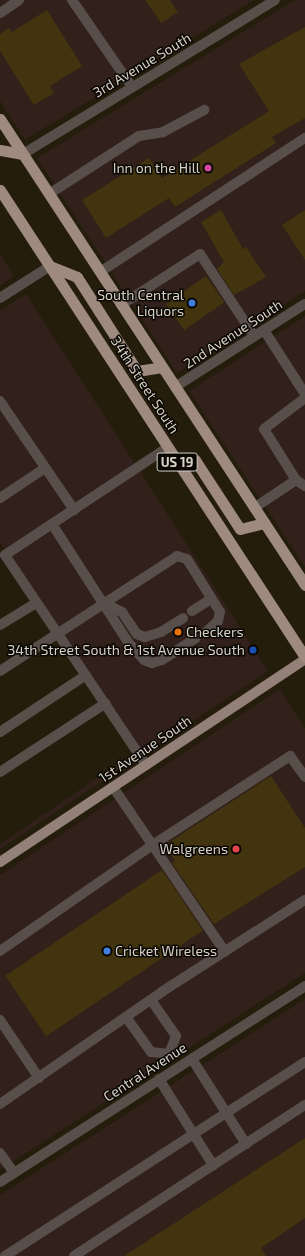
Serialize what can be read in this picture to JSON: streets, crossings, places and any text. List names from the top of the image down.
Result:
{
  "streets": {
    "highway": ["34th Street South", "US 19"],
    "main road": ["1st Avenue South"],
    "street": ["3rd Avenue South", "2nd Avenue South", "Central Avenue"]
  },
  "crossings": [
    ["3rd Avenue South", "34th Street South"],
    ["2nd Avenue South", "34th Street South"],
    ["34th Street South", "1st Avenue South"]
  ],
  "places": [
    "Inn on the Hill",
    "South Central Liquors",
    "Checkers",
    "34th Street South & 1st Avenue South",
    "Walgreens",
    "Cricket Wireless"
  ]
}
